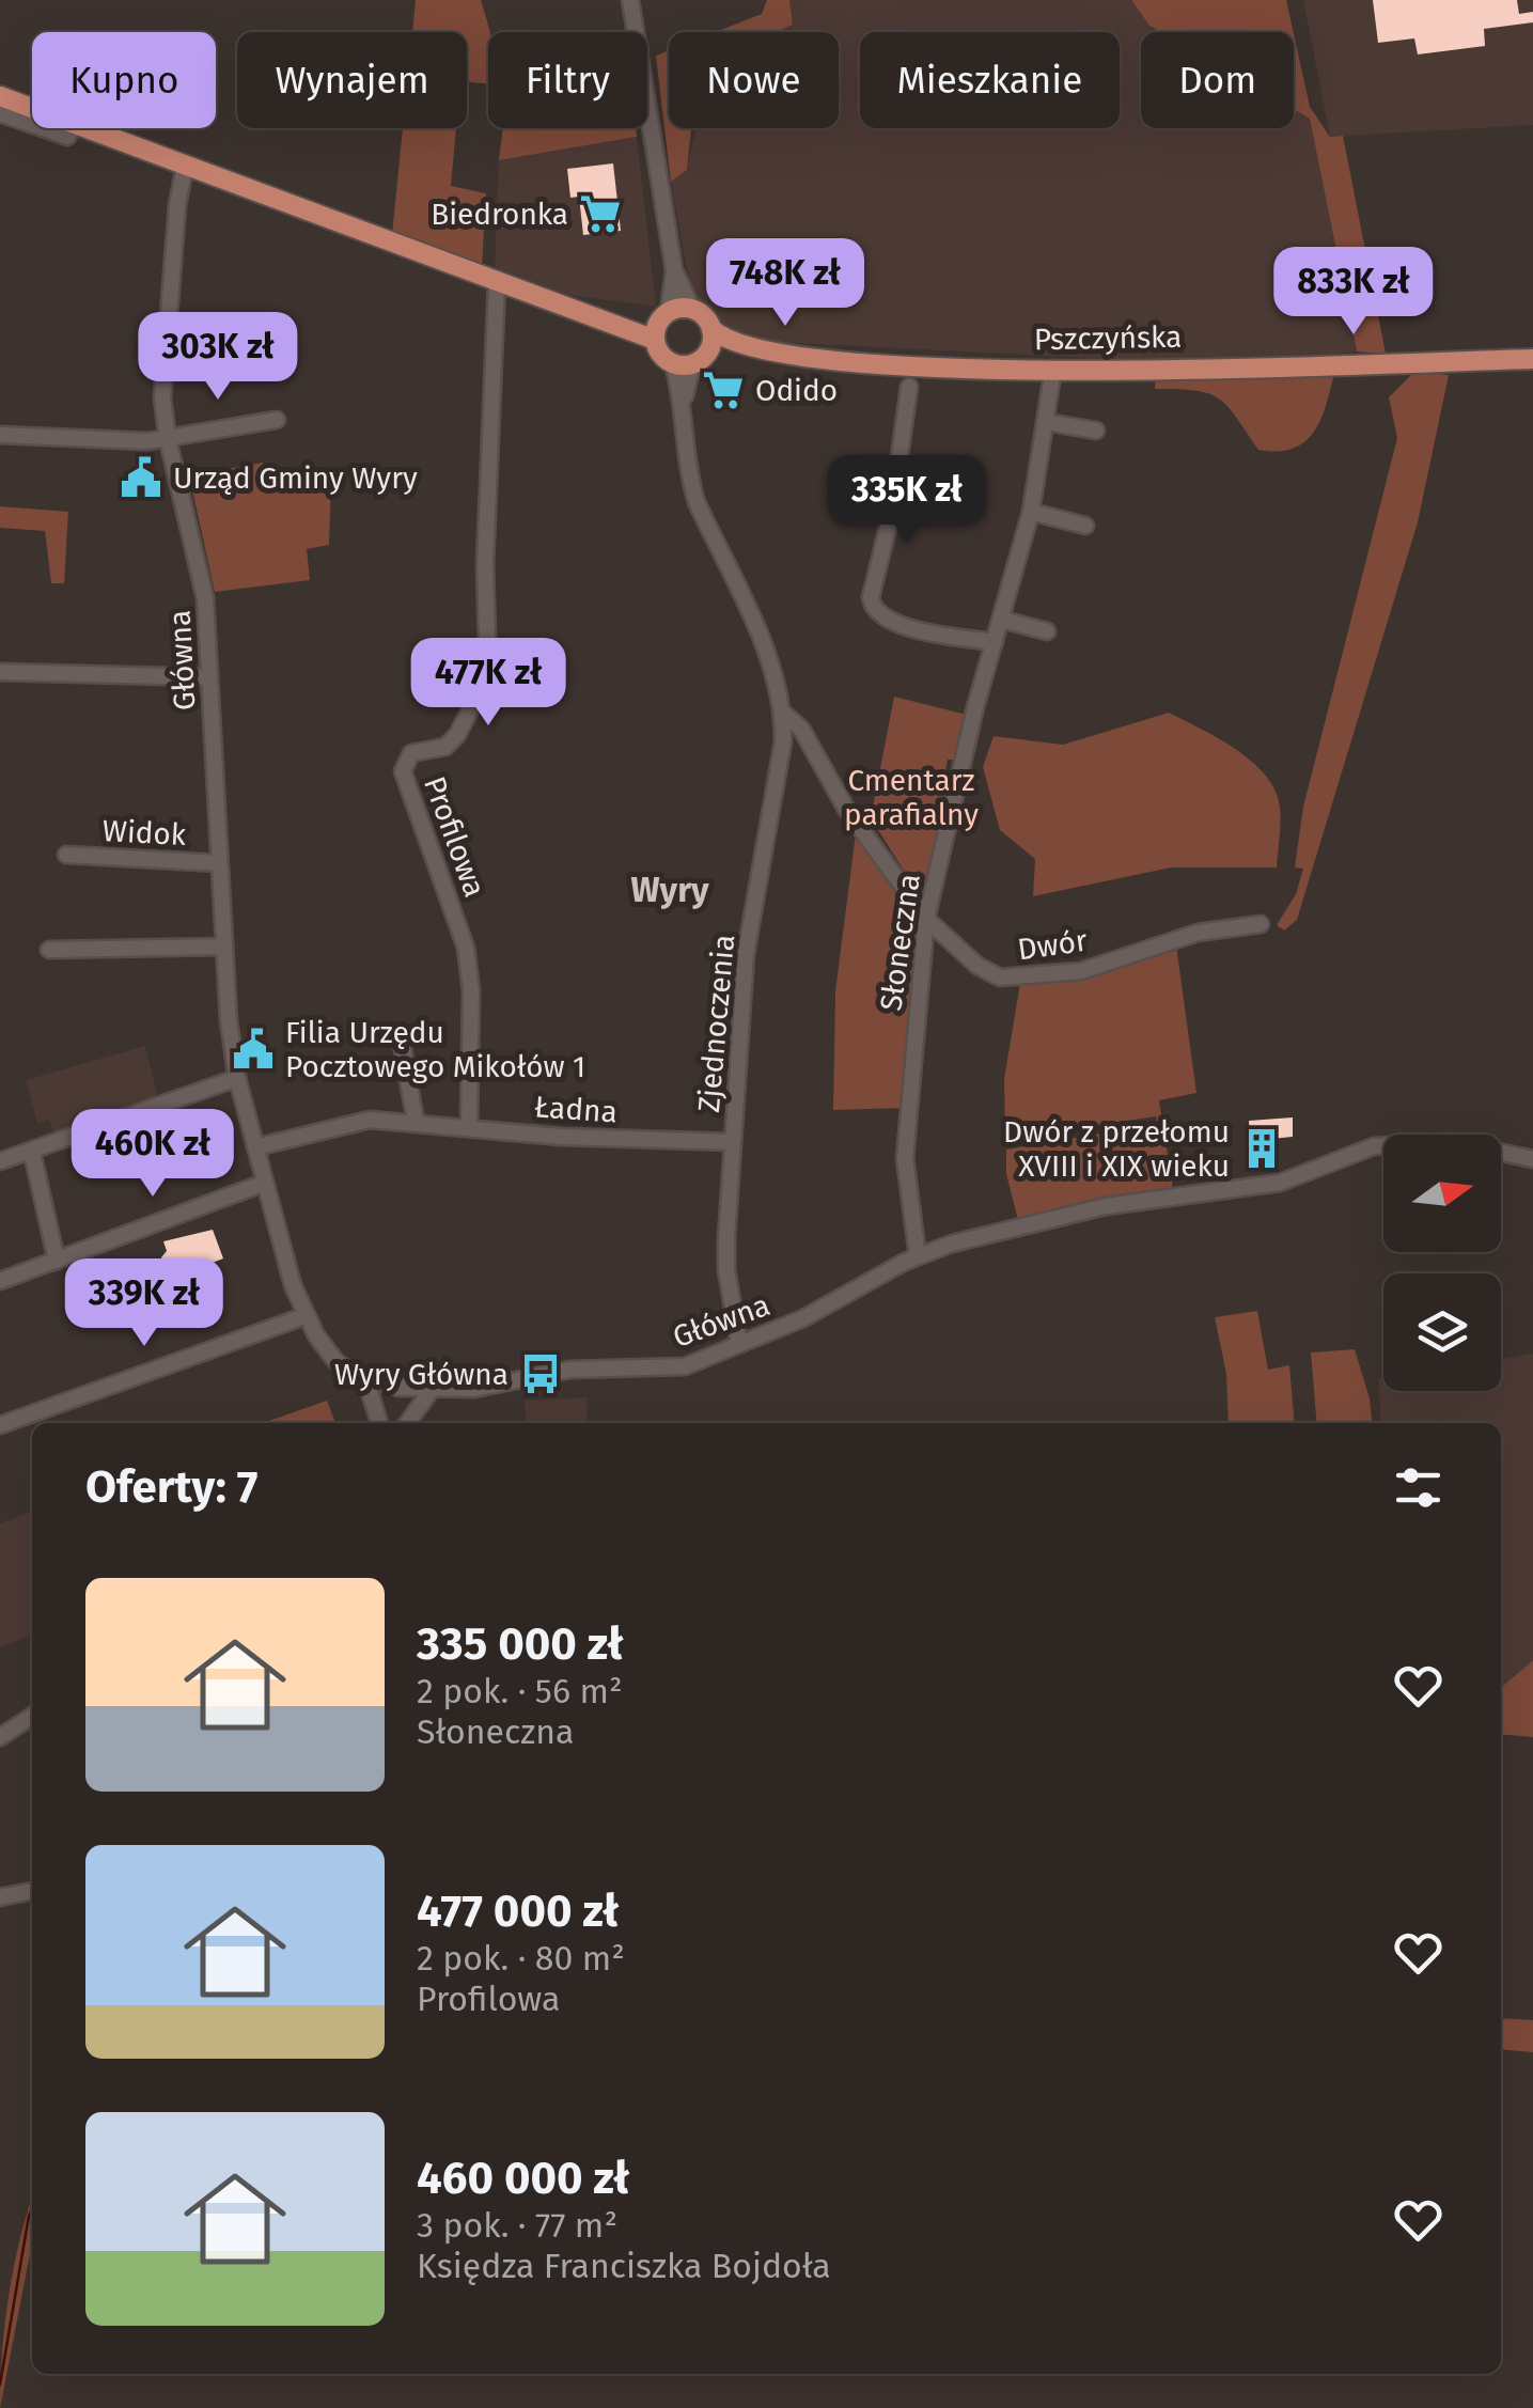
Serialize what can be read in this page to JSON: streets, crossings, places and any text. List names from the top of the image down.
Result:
{
  "streets": {
    "main road": ["Pszczyńska"],
    "street": [
      "Główna",
      "Widok",
      "Profilowa",
      "Słoneczna",
      "Dwór",
      "Zjednoczenia",
      "Ładna"
    ]
  },
  "crossings": [
    ["Pszczyńska", "Słoneczna"],
    ["Pszczyńska", "Zjednoczenia"],
    ["Główna", "Widok"],
    ["Główna", "Słoneczna"],
    ["Główna", "Zjednoczenia"],
    ["Główna", "Ładna"],
    ["Profilowa", "Ładna"],
    ["Słoneczna", "Dwór"],
    ["Dwór", "Zjednoczenia"],
    ["Zjednoczenia", "Ładna"]
  ],
  "districts": ["Wyry"],
  "parks": ["Cmentarz parafialny"],
  "places": {
    "supermarket": ["Biedronka", "Odido"],
    "public building": ["Urząd Gminy Wyry", "Filia Urzędu Pocztowego Mikołów 1"],
    "building": ["Dwór z przełomu XVIII i XIX wieku"],
    "bus stop": ["Wyry Główna"]
  },
  "north": "right",
  "page": {
    "chip": [
      "Kupno",
      "Wynajem",
      "Filtry",
      "Nowe",
      "Mieszkanie",
      "Dom"
    ],
    "price": [
      "748K zł",
      "833K zł",
      "303K zł",
      "335K zł",
      "477K zł",
      "460K zł",
      "339K zł"
    ],
    "heading": "Oferty: 7",
    "list": [
      {
        "name": "335 000 zł",
        "note": "2 pok. · 56 m² · Słoneczna"
      },
      {
        "name": "477 000 zł",
        "note": "2 pok. · 80 m² · Profilowa"
      },
      {
        "name": "460 000 zł",
        "note": "3 pok. · 77 m² · Księdza Franciszka Bojdoła"
      }
    ]
  }
}
